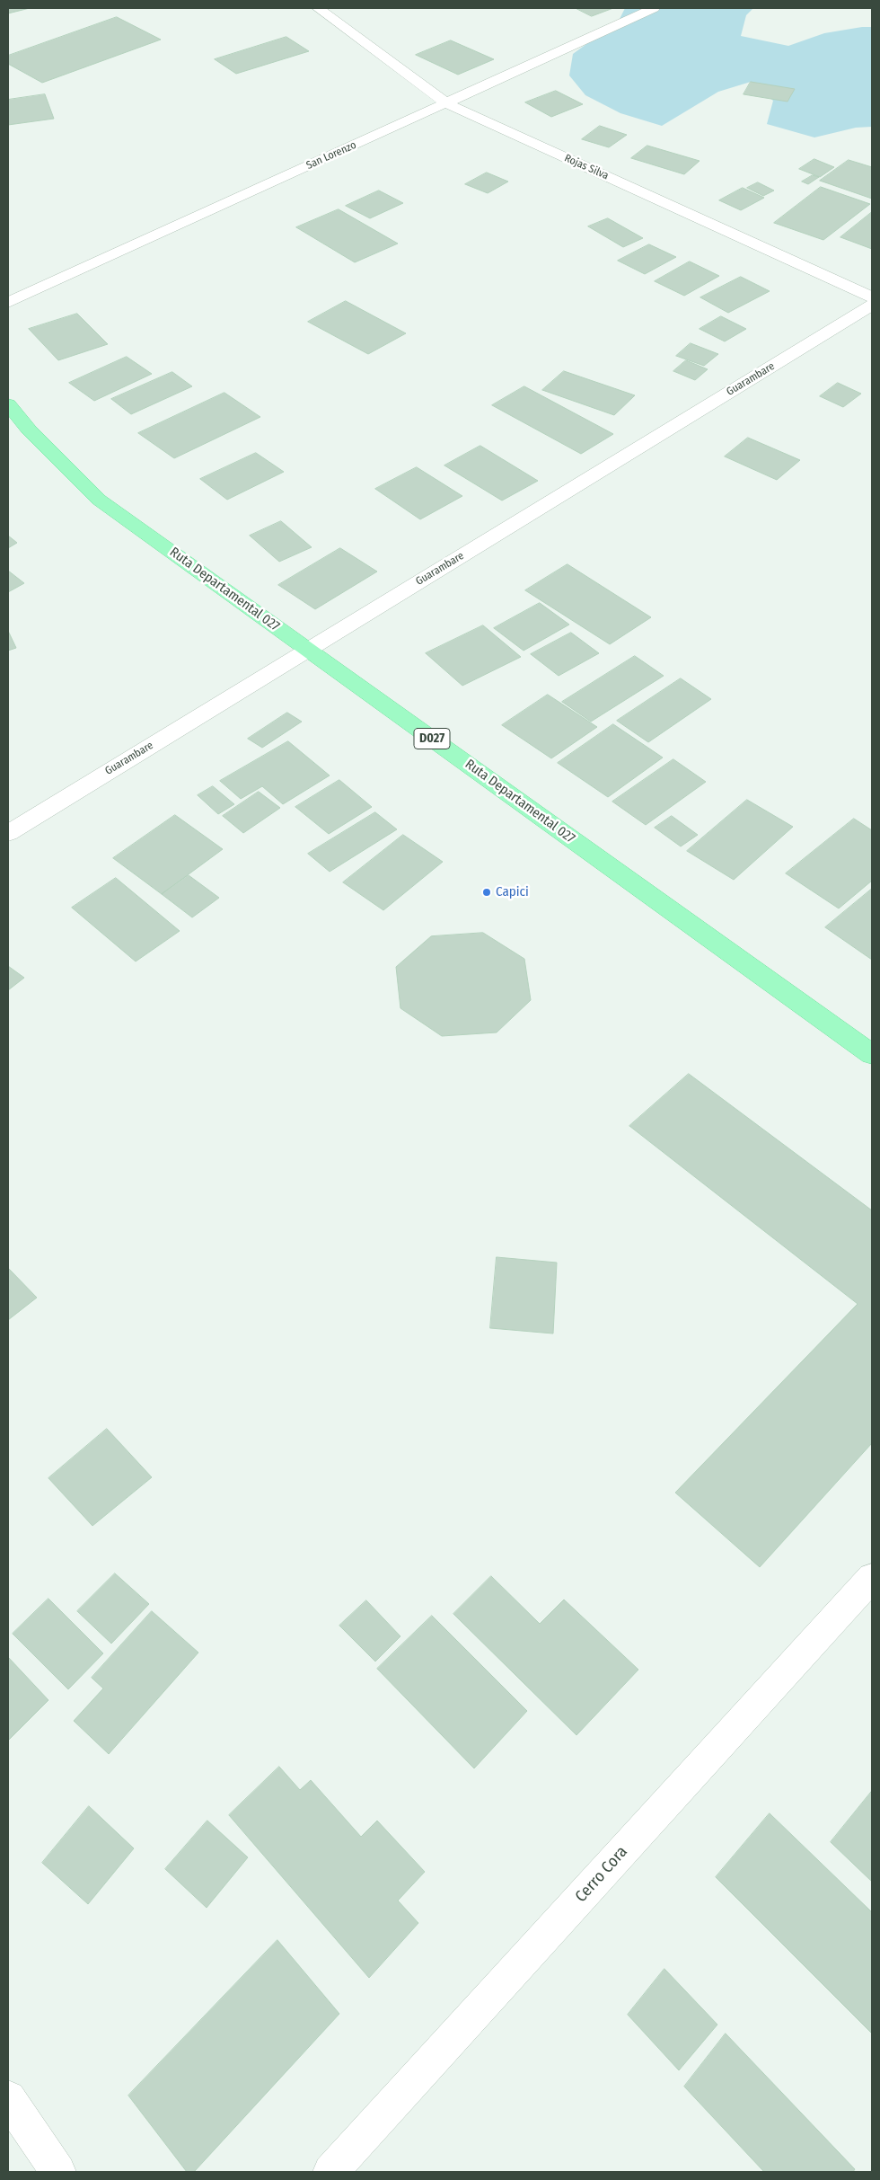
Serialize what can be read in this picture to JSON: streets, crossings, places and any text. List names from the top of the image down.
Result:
{
  "streets": {
    "main road": ["Ruta Departamental 027", "D027"],
    "street": [
      "San Lorenzo",
      "Rojas Silva",
      "Guarambare",
      "Cerro Cora"
    ]
  },
  "crossings": [
    ["San Lorenzo", "Rojas Silva"],
    ["Rojas Silva", "Guarambare"],
    ["Guarambare", "Ruta Departamental 027"]
  ],
  "places": ["Capici"]
}
